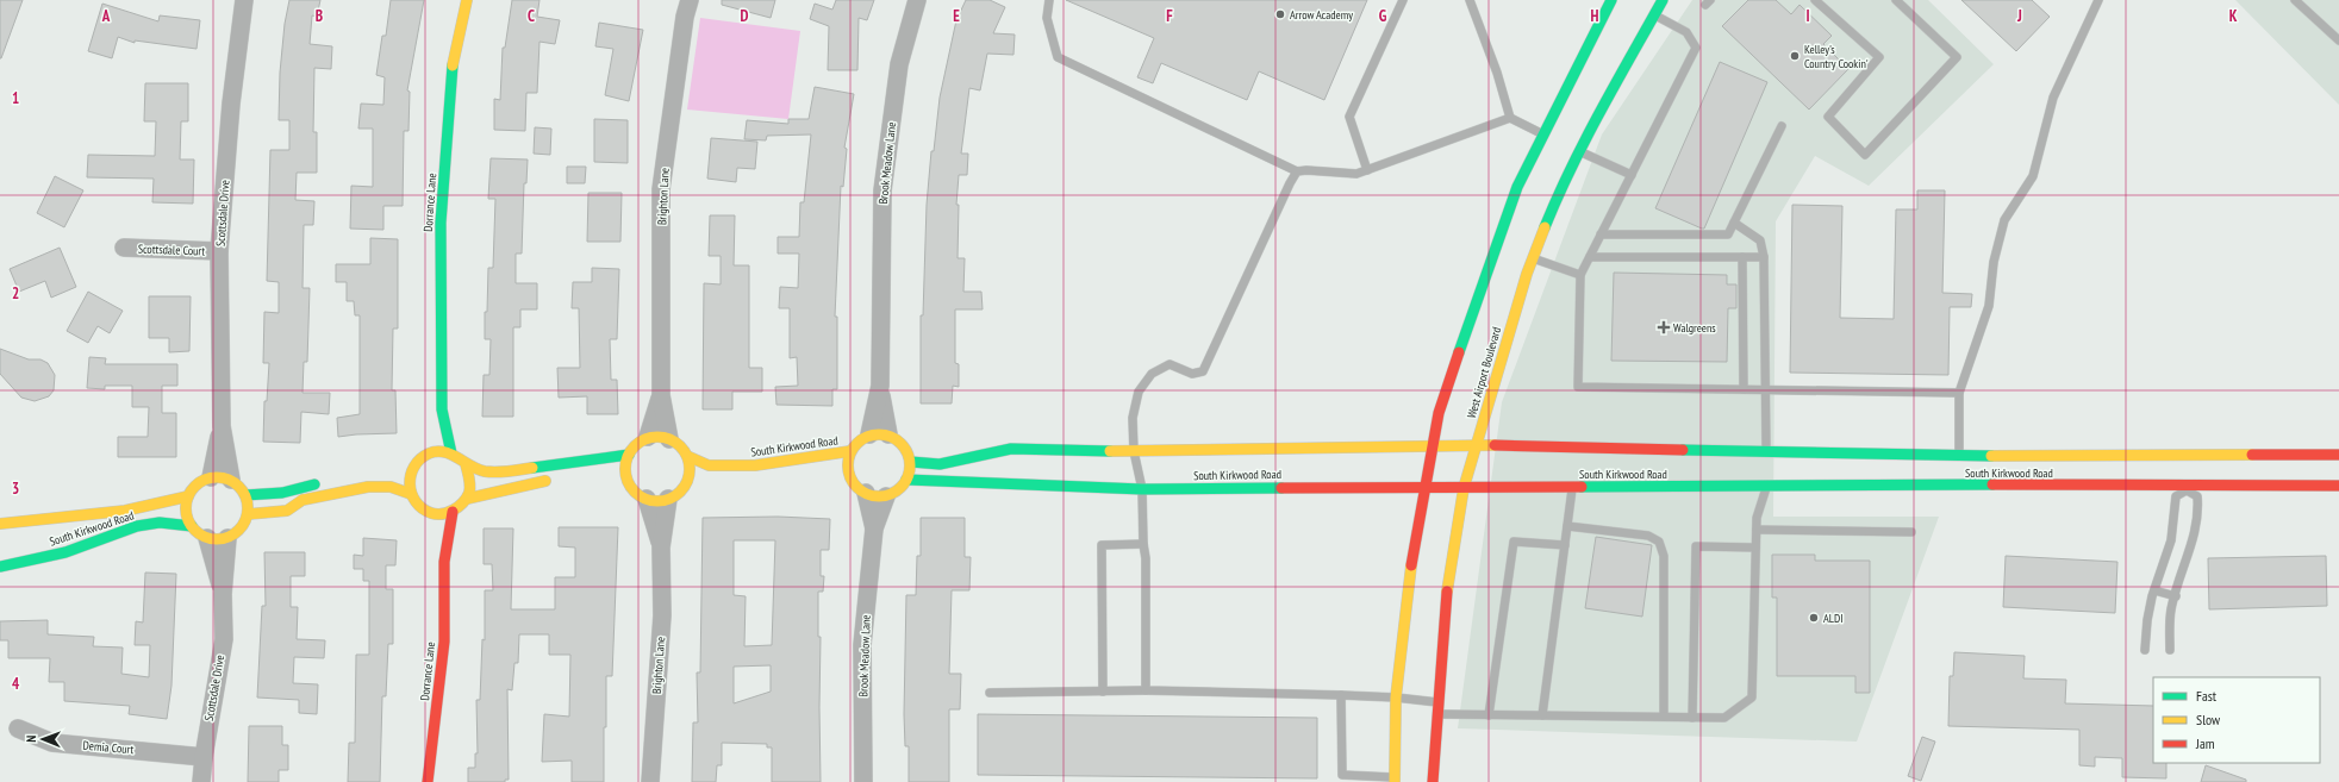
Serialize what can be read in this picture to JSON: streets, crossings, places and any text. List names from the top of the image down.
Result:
{
  "streets": {
    "main road": ["Dorrance Lane", "West Airport Boulevard", "South Kirkwood Road"],
    "street": [
      "Brook Meadow Lane",
      "Brighton Lane",
      "Scottsdale Drive",
      "Scottsdale Court",
      "Demia Court"
    ]
  },
  "crossings": [
    ["Brook Meadow Lane", "South Kirkwood Road"],
    ["Brighton Lane", "South Kirkwood Road"],
    ["Scottsdale Drive", "Scottsdale Court"],
    ["Scottsdale Drive", "South Kirkwood Road"],
    ["Scottsdale Drive", "Demia Court"],
    ["West Airport Boulevard", "South Kirkwood Road"]
  ],
  "places": {
    "other": ["Arrow Academy", "Kelley's Country Cookin'", "ALDI"],
    "health": ["Walgreens"]
  },
  "legend": ["Fast", "Slow", "Jam"],
  "north": "left",
  "grid": {
    "columns": [
      "A",
      "B",
      "C",
      "D",
      "E",
      "F",
      "G",
      "H",
      "I",
      "J",
      "K"
    ],
    "rows": [
      "1",
      "2",
      "3",
      "4"
    ]
  }
}
